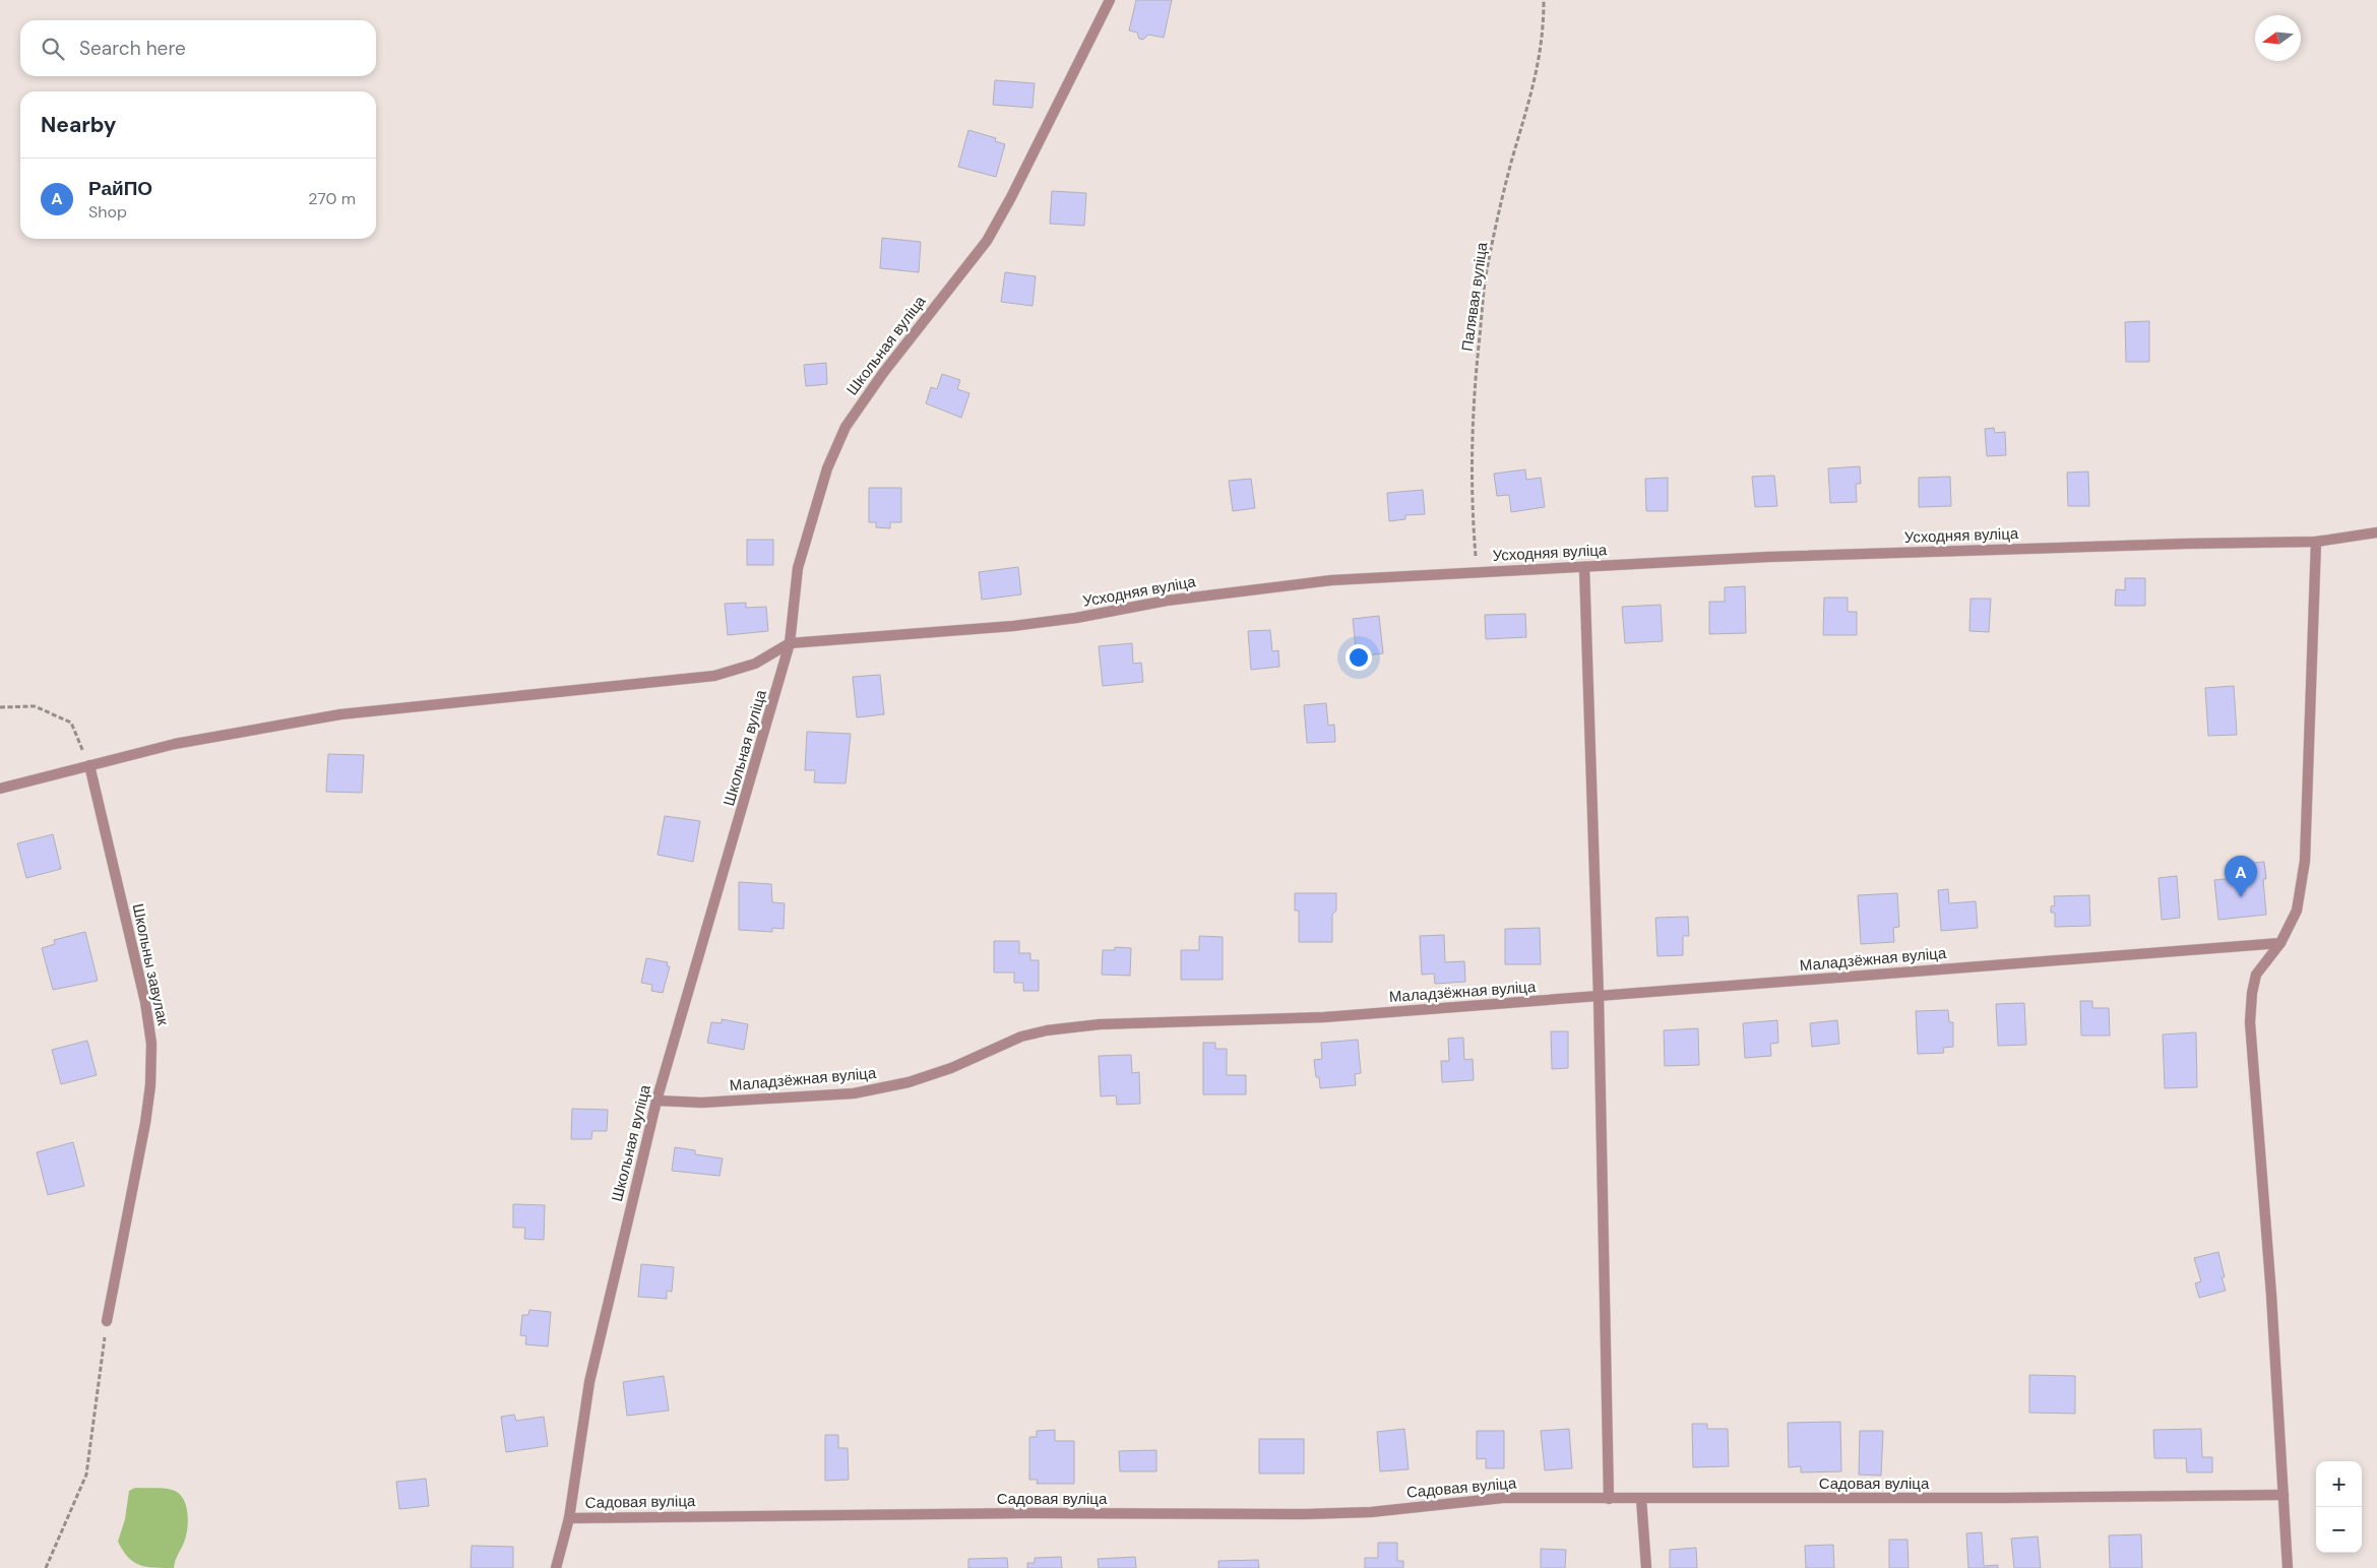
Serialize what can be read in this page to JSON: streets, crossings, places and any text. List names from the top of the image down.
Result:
{
  "streets": {
    "street": [
      "Школьная вуліца",
      "Усходняя вуліца",
      "Маладзёжная вуліца",
      "Школьны завулак",
      "Садовая вуліца"
    ],
    "path": ["Палявая вуліца"]
  },
  "crossings": [
    ["Палявая вуліца", "Усходняя вуліца"],
    ["Школьная вуліца", "Усходняя вуліца"],
    ["Школьная вуліца", "Маладзёжная вуліца"],
    ["Школьная вуліца", "Садовая вуліца"]
  ],
  "north": "left",
  "page": {
    "search": "Search here",
    "heading": "Nearby",
    "list": [
      {
        "mark": "A",
        "name": "РайПО",
        "note": "Shop",
        "value": "270 m"
      }
    ],
    "pins": "A",
    "map_buttons": ["+", "−"]
  }
}
